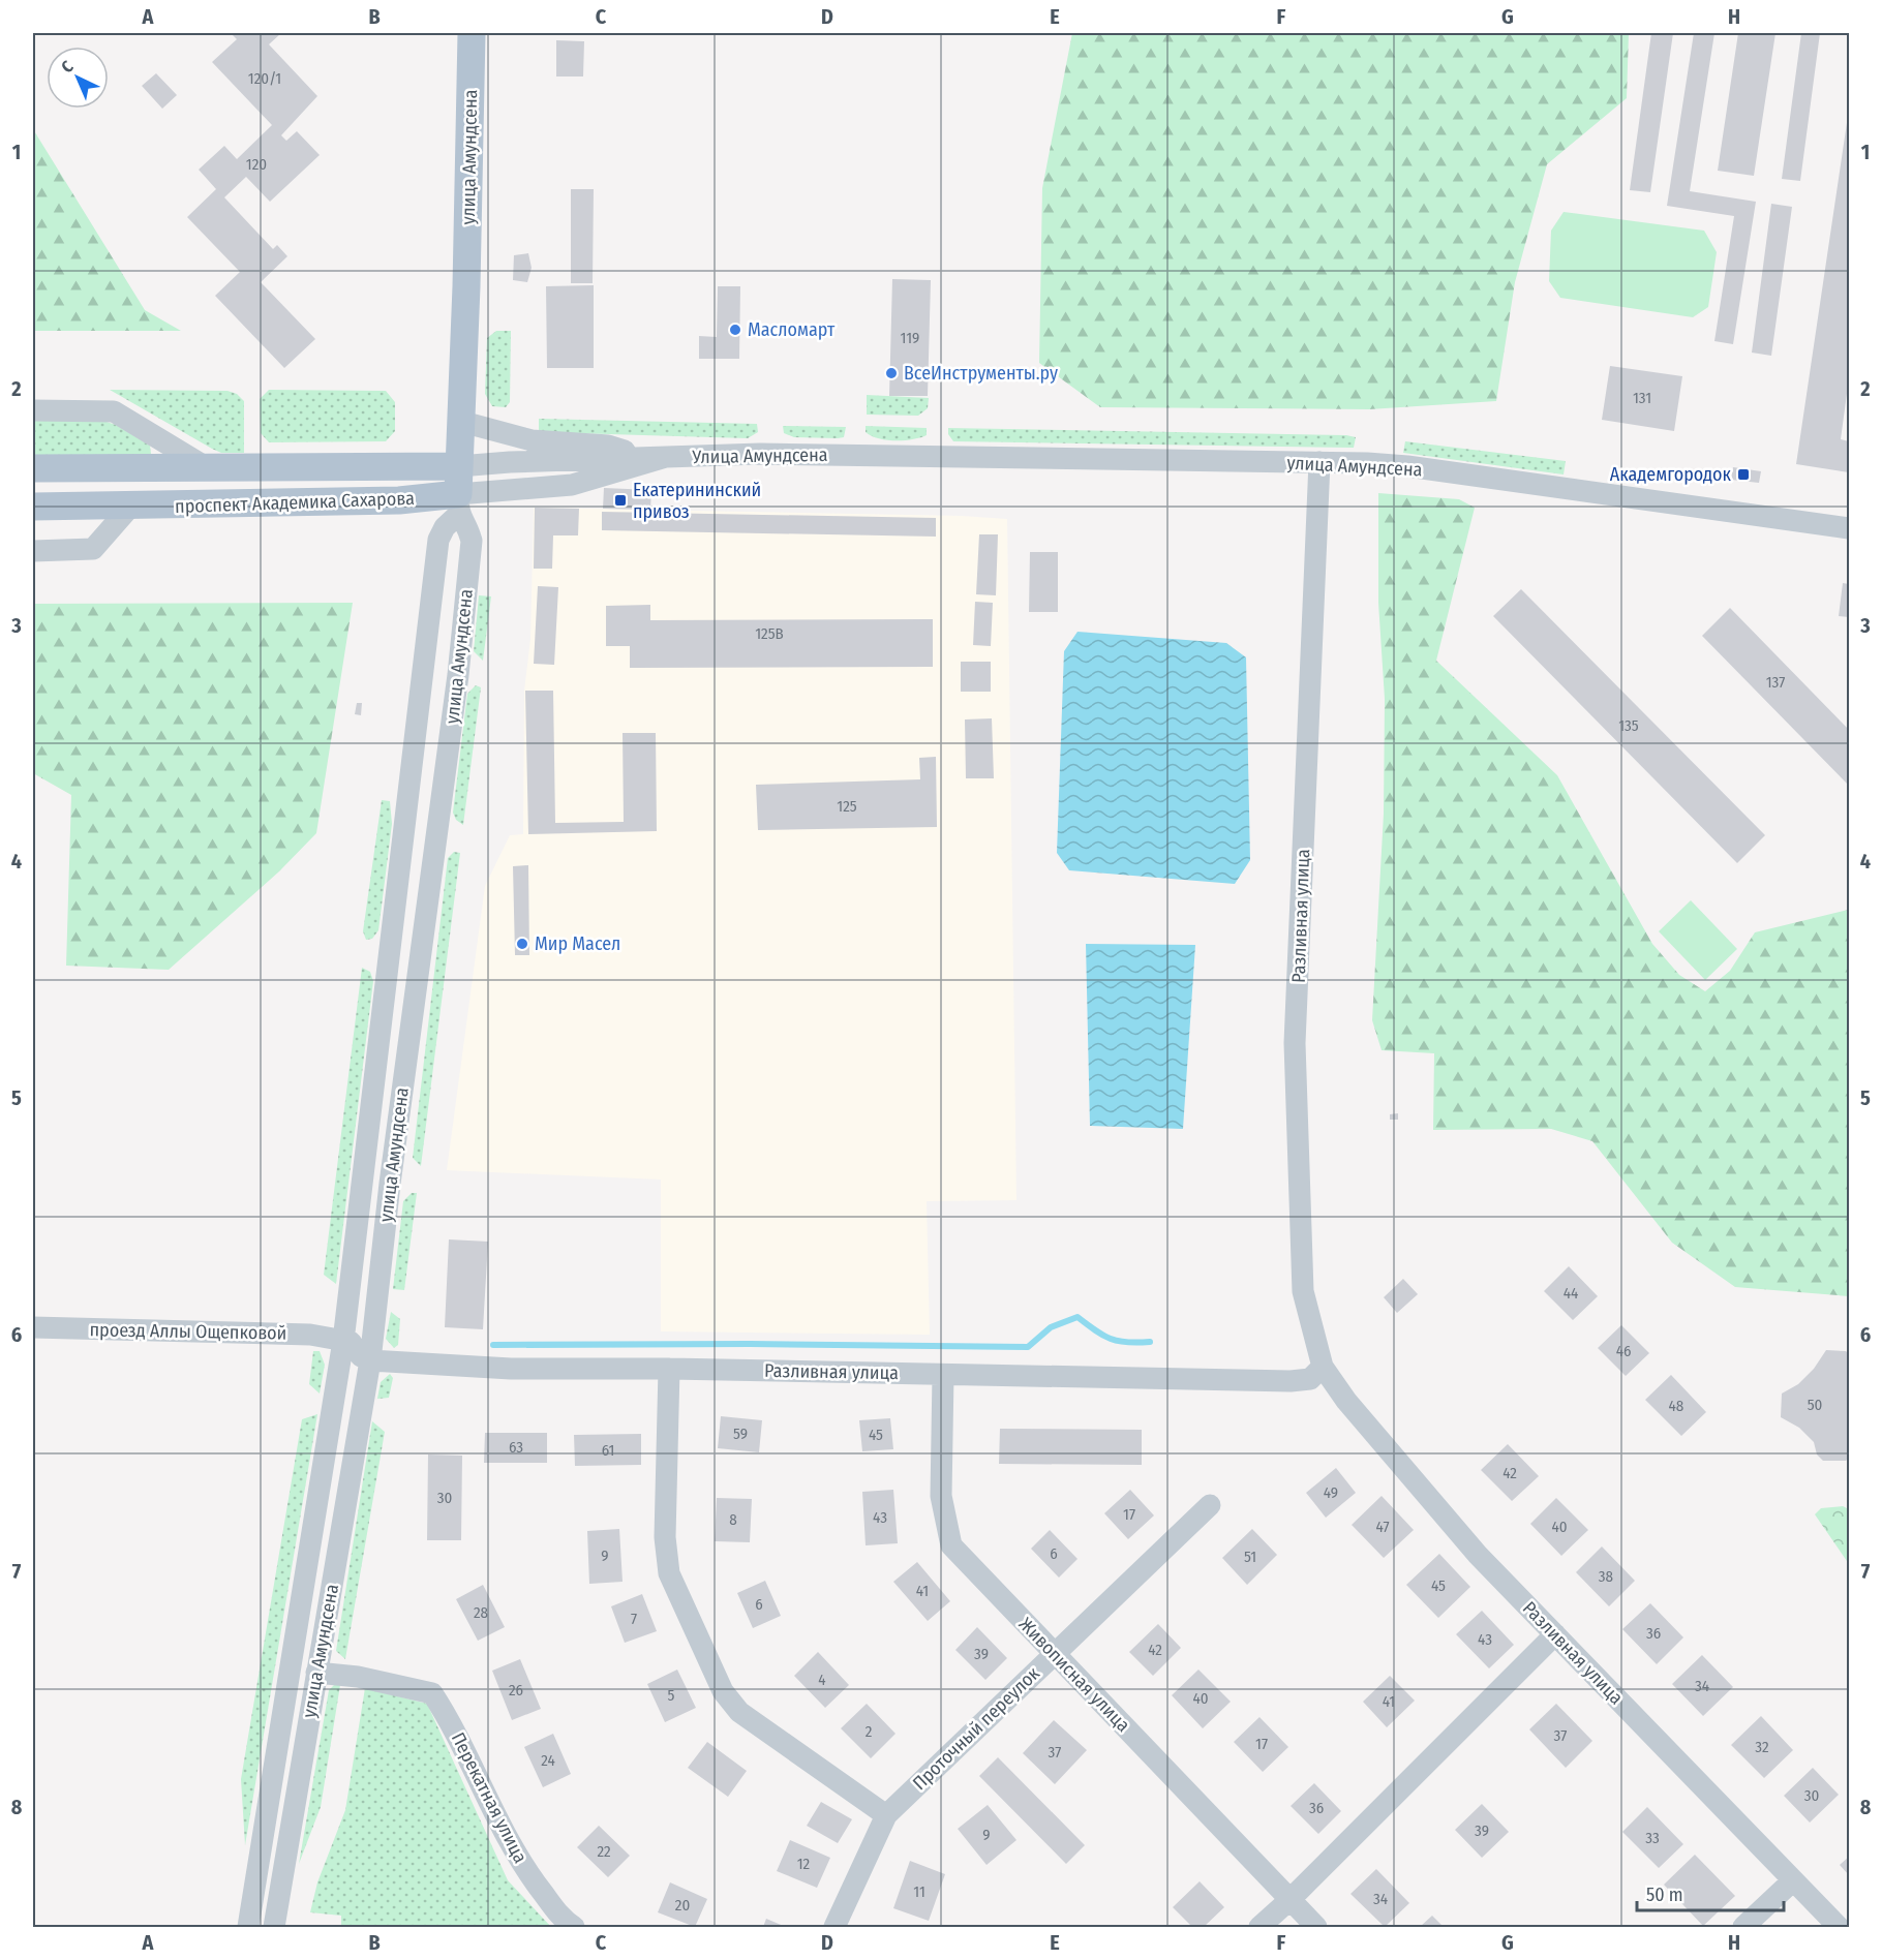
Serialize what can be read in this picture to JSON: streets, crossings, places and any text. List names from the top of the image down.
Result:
{
  "streets": {
    "main road": ["улица Амундсена", "проспект Академика Сахарова"],
    "street": [
      "Улица Амундсена",
      "Разливная улица",
      "проезд Аллы Ощепковой",
      "Живописная улица",
      "Проточный переулок",
      "Перекатная улица"
    ]
  },
  "crossings": [
    ["улица Амундсена", "Улица Амундсена"],
    ["улица Амундсена", "проспект Академика Сахарова"],
    ["улица Амундсена", "Разливная улица"],
    ["улица Амундсена", "проезд Аллы Ощепковой"],
    ["улица Амундсена", "Перекатная улица"],
    ["Разливная улица", "Живописная улица"],
    ["Живописная улица", "Проточный переулок"]
  ],
  "places": {
    "other": ["Масломарт", "ВсеИнструменты.ру", "Мир Масел"],
    "transit": ["Академгородок", "Екатерининский привоз"]
  },
  "house_numbers": [
    "120/1",
    "120",
    "119",
    "131",
    "125В",
    "137",
    "135",
    "125",
    "44",
    "46",
    "50",
    "48",
    "59",
    "45",
    "63",
    "61",
    "42",
    "49",
    "30",
    "17",
    "43",
    "8",
    "47",
    "40",
    "6",
    "9",
    "51",
    "38",
    "45",
    "41",
    "6",
    "28",
    "7",
    "36",
    "43",
    "42",
    "39",
    "4",
    "34",
    "26",
    "5",
    "40",
    "41",
    "2",
    "37",
    "17",
    "32",
    "37",
    "24",
    "30",
    "36",
    "39",
    "9",
    "33",
    "22",
    "12",
    "11",
    "34",
    "20"
  ],
  "scale_bar": "50 m",
  "north": "top left",
  "grid": {
    "columns": [
      "A",
      "B",
      "C",
      "D",
      "E",
      "F",
      "G",
      "H"
    ],
    "rows": [
      "1",
      "2",
      "3",
      "4",
      "5",
      "6",
      "7",
      "8"
    ]
  }
}
